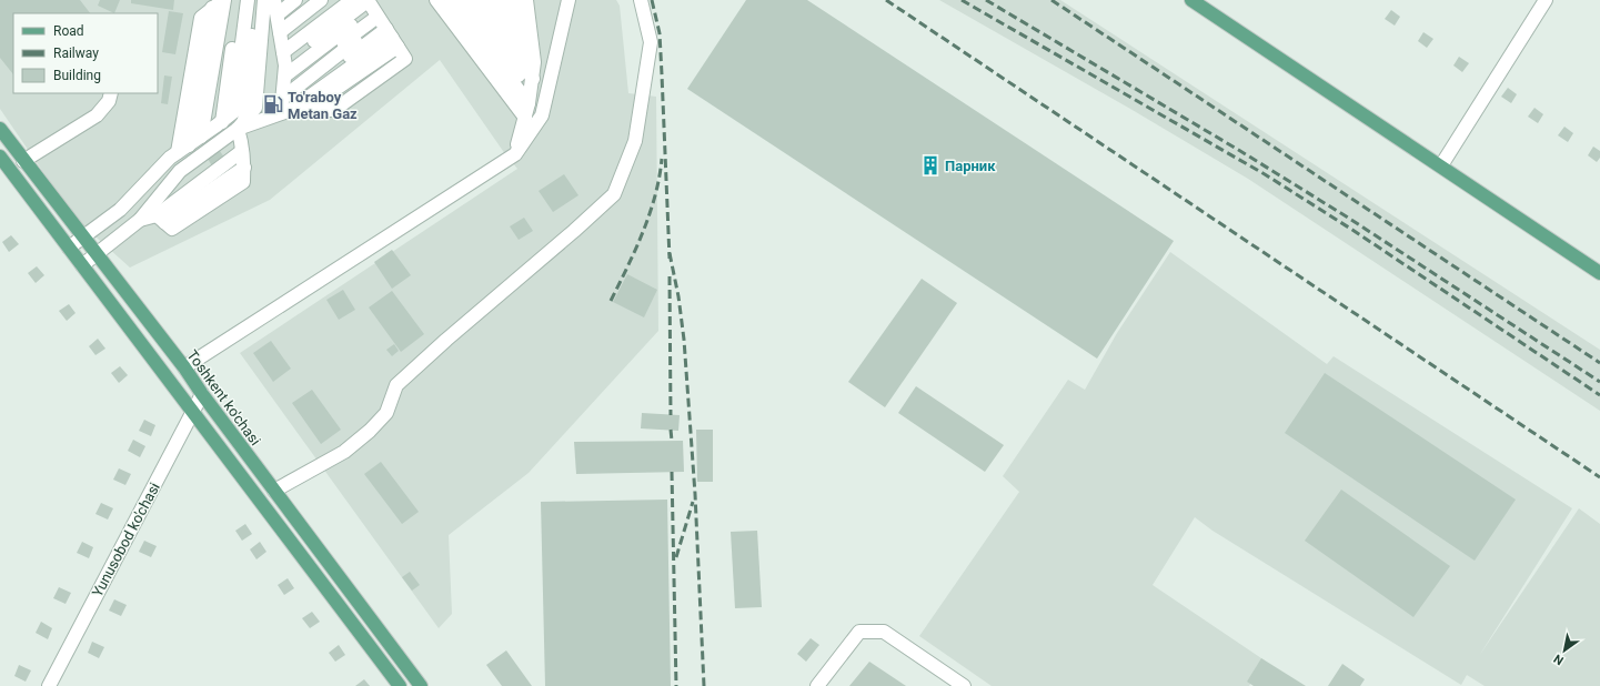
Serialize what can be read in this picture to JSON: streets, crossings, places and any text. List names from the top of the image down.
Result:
{
  "streets": {
    "main road": ["Toshkent ko'chasi"],
    "street": ["Yunusobod ko'chasi"]
  },
  "crossings": [
    ["Toshkent ko'chasi", "Yunusobod ko'chasi"]
  ],
  "places": {
    "fuel station": ["To'raboy Metan Gaz"],
    "building": ["Парник"]
  },
  "legend": ["Road", "Railway", "Building"],
  "north": "bottom left"
}
